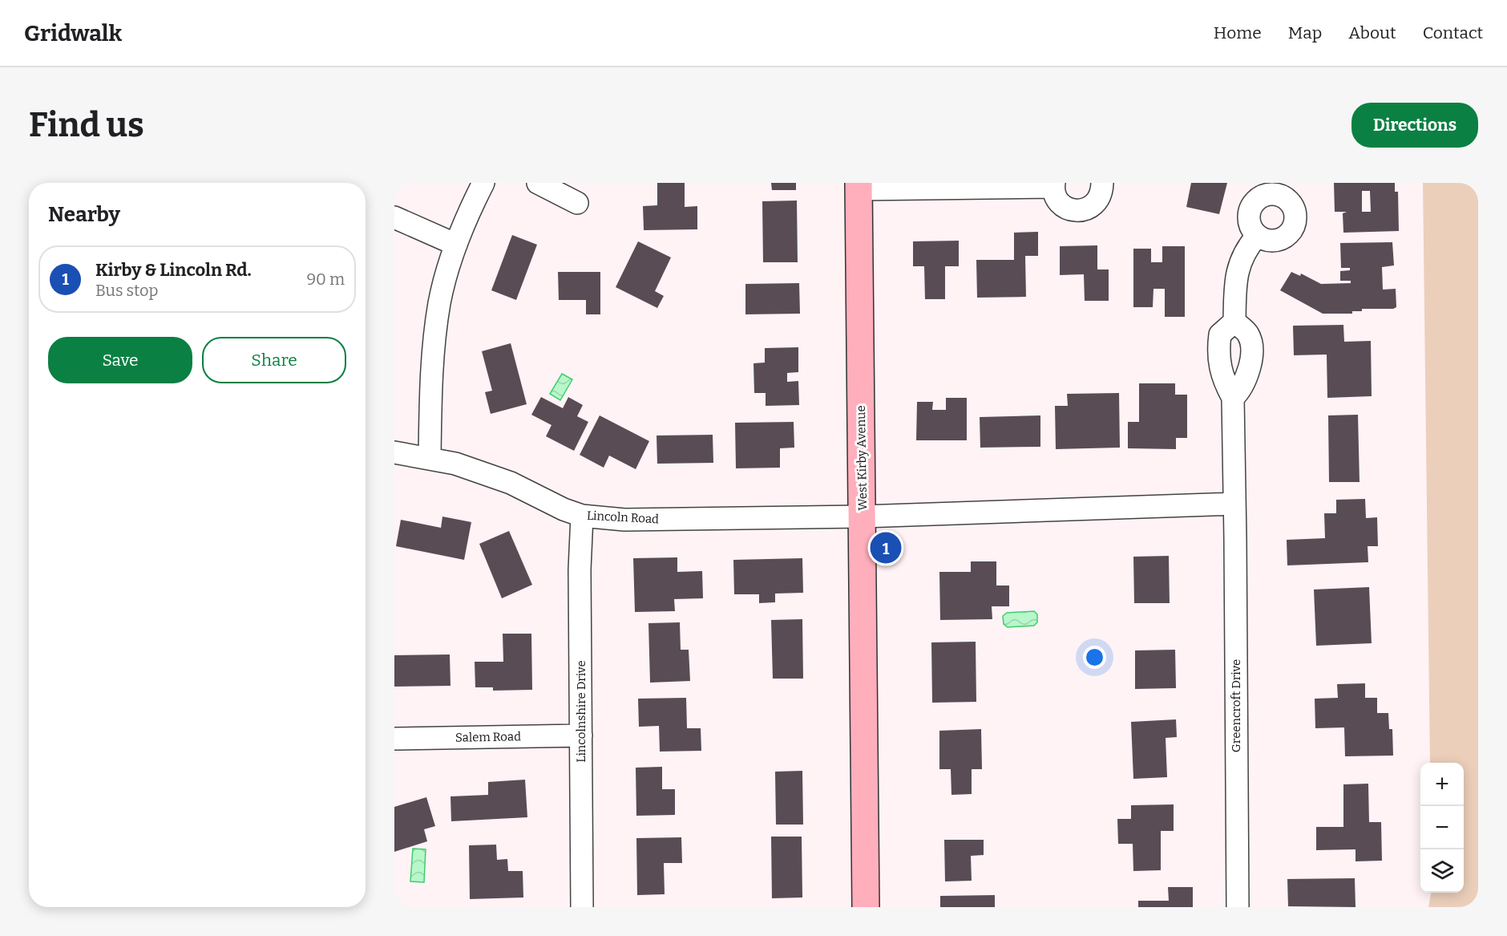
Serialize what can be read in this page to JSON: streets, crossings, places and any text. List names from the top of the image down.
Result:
{
  "streets": {
    "main road": ["West Kirby Avenue"],
    "street": [
      "Lincoln Road",
      "Greencroft Drive",
      "Lincolnshire Drive",
      "Salem Road"
    ]
  },
  "crossings": [
    ["West Kirby Avenue", "Lincoln Road"],
    ["Lincoln Road", "Lincolnshire Drive"],
    ["Lincolnshire Drive", "Salem Road"]
  ],
  "page": {
    "header": "Gridwalk",
    "nav": [
      "Home",
      "Map",
      "About",
      "Contact"
    ],
    "buttons": [
      "Directions",
      ["Save", "Share"]
    ],
    "title": "Find us",
    "heading": "Nearby",
    "list": [
      {
        "mark": "1",
        "name": "Kirby & Lincoln Rd.",
        "note": "Bus stop",
        "value": "90 m"
      }
    ],
    "pins": "1",
    "map_buttons": ["+", "−"]
  }
}
